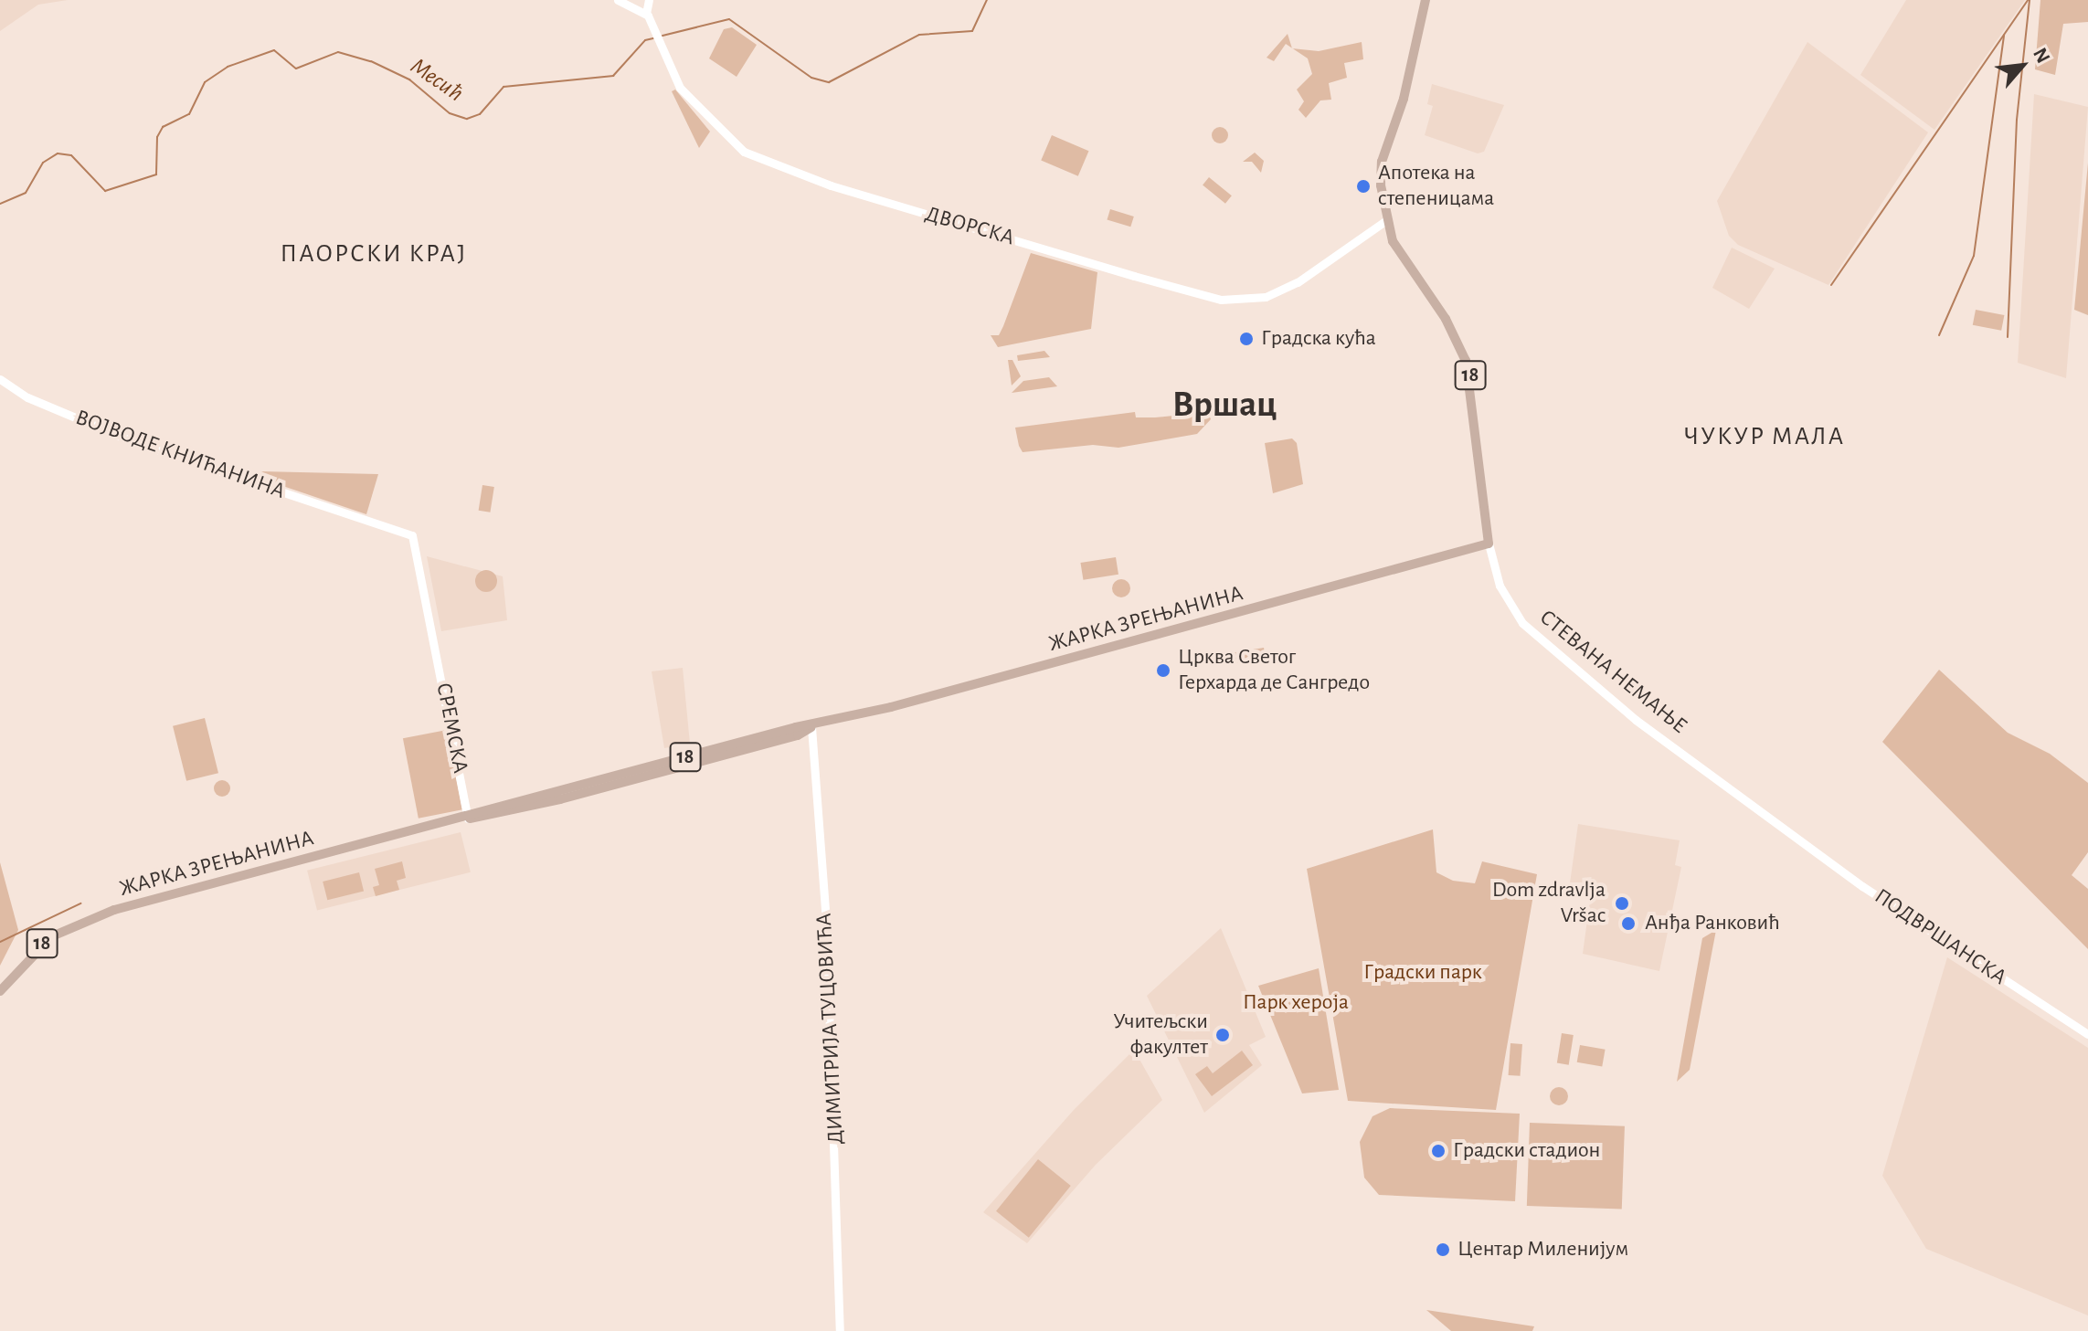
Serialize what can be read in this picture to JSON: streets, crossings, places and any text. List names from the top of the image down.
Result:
{
  "streets": {
    "main road": ["18", "ЖАРКА ЗРЕЊАНИНА", "СТЕВАНА НЕМАЊЕ"],
    "street": [
      "ДВОРСКА",
      "ВОЈВОДЕ КНИЋАНИНА",
      "СРЕМСКА",
      "ПОДВРШАНСКА",
      "ДИМИТРИЈА ТУЦОВИЋА"
    ]
  },
  "crossings": [
    ["ДВОРСКА", "СТЕВАНА НЕМАЊЕ"],
    ["ВОЈВОДЕ КНИЋАНИНА", "СРЕМСКА"],
    ["ЖАРКА ЗРЕЊАНИНА", "СТЕВАНА НЕМАЊЕ"],
    ["ЖАРКА ЗРЕЊАНИНА", "СРЕМСКА"],
    ["ЖАРКА ЗРЕЊАНИНА", "ДИМИТРИЈА ТУЦОВИЋА"],
    ["СТЕВАНА НЕМАЊЕ", "ПОДВРШАНСКА"]
  ],
  "districts": ["ПАОРСКИ КРАЈ", "Вршац", "ЧУКУР МАЛА"],
  "water": ["Месић"],
  "parks": ["Градски парк", "Парк хероја"],
  "places": [
    "Апотека на степеницама",
    "Градска кућа",
    "Црква Светог Герхарда де Сангредо",
    "Dom zdravlja Vršac",
    "Анђа Ранковић",
    "Учитељски факултет",
    "Градски стадион",
    "Центар Миленијум"
  ],
  "north": "top right"
}
